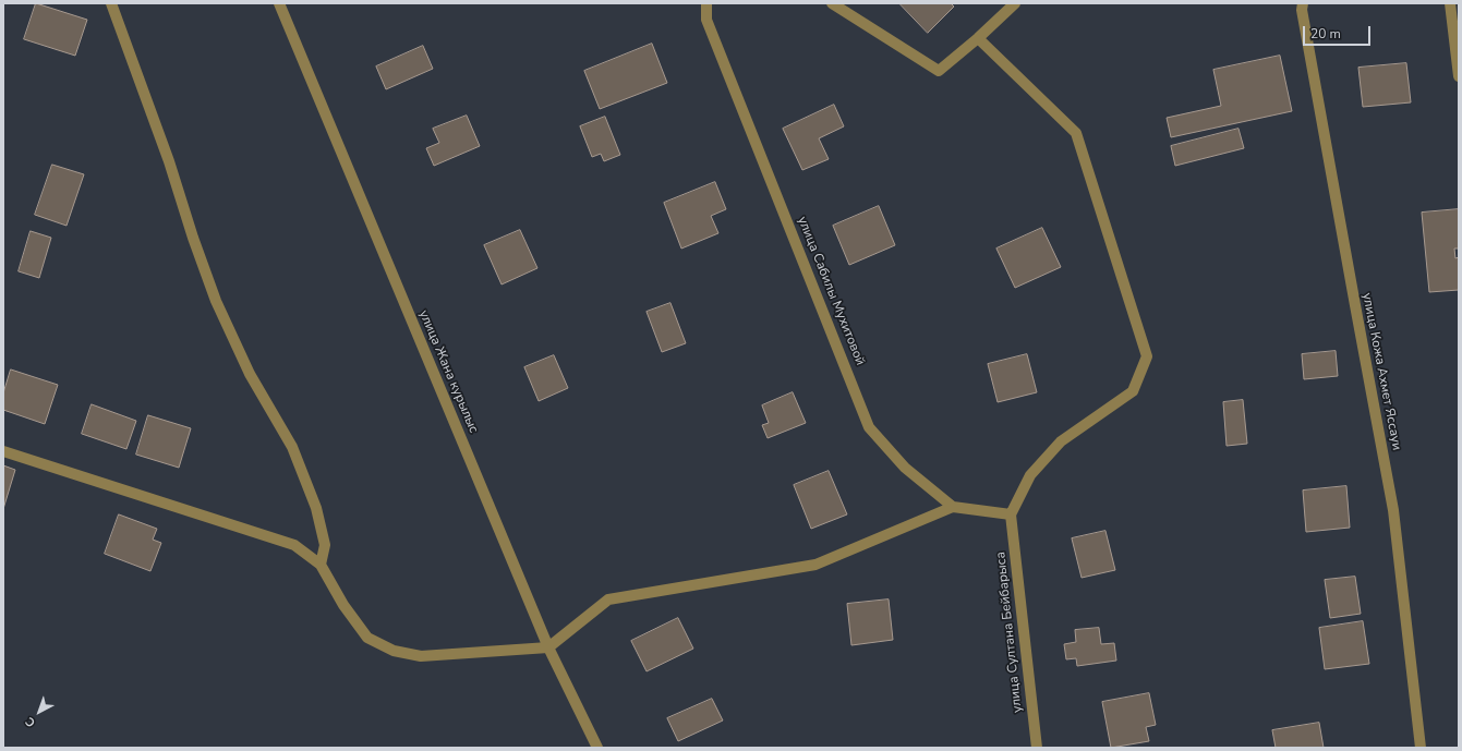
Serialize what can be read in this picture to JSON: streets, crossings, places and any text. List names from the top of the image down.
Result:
{
  "streets": {
    "street": [
      "улица Сабилы Мухитовой",
      "улица Жана курылыс",
      "улица Кожа Ахмет Яссауи",
      "улица Султана Бейбарыса"
    ]
  },
  "scale_bar": "20 m",
  "north": "bottom left"
}
